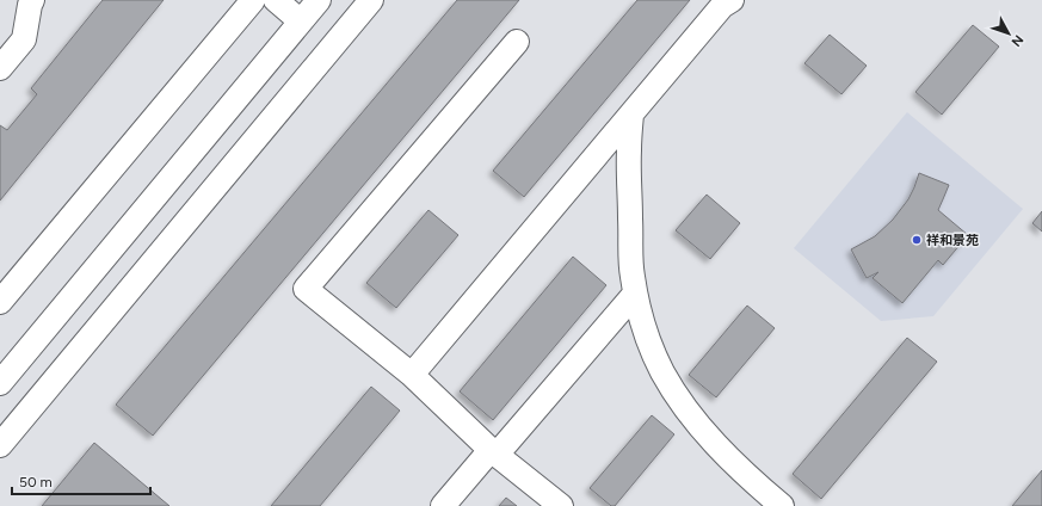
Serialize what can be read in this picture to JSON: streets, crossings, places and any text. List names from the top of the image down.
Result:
{
  "places": ["祥和景苑"],
  "scale_bar": "50 m",
  "north": "bottom right"
}
